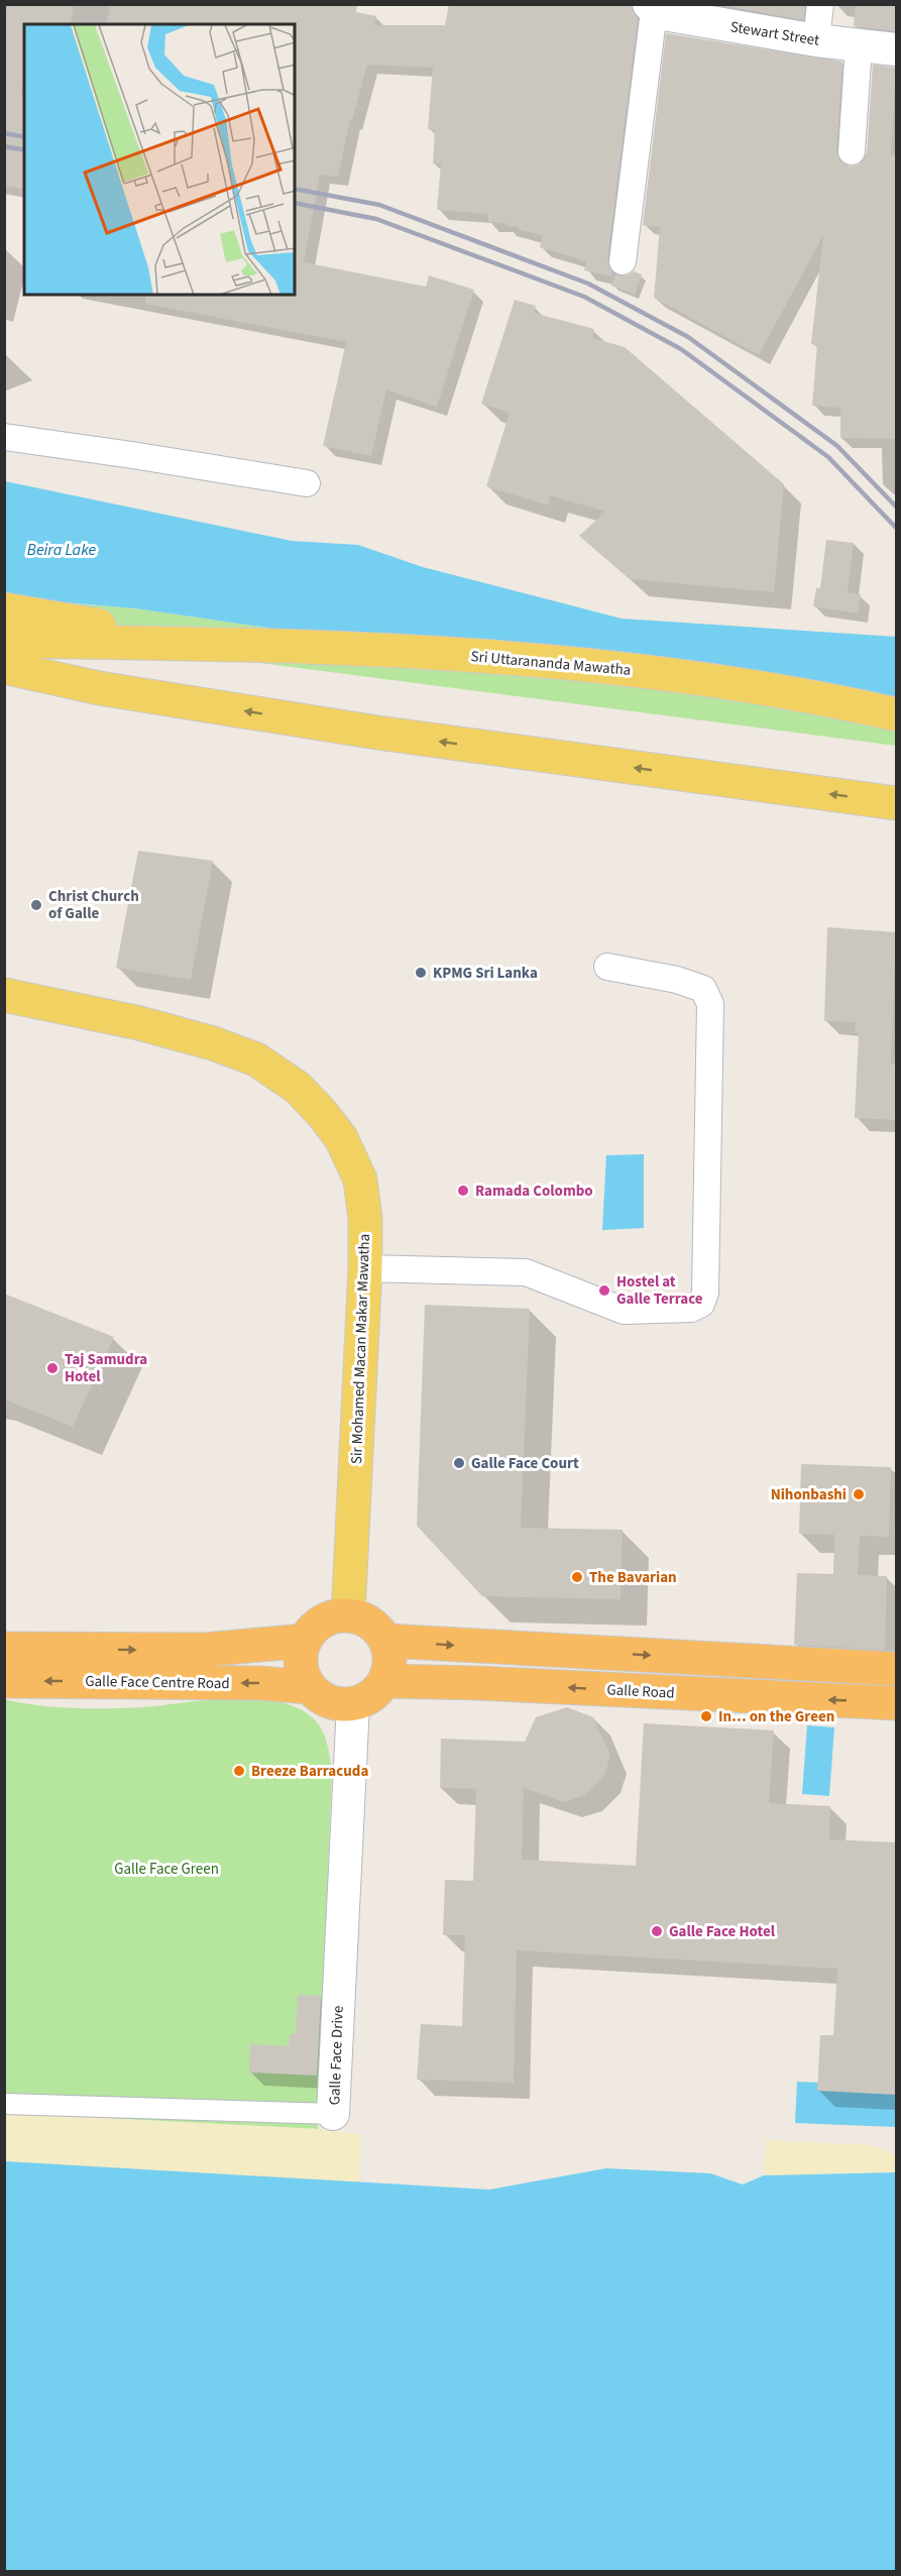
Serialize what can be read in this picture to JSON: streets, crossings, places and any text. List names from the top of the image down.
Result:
{
  "streets": {
    "highway": ["Galle Face Centre Road", "Galle Road"],
    "main road": ["Sri Uttarananda Mawatha", "Sir Mohamed Macan Makar Mawatha"],
    "street": ["Stewart Street", "Galle Face Drive"]
  },
  "crossings": [
    ["Sir Mohamed Macan Makar Mawatha", "Galle Face Centre Road"],
    ["Sir Mohamed Macan Makar Mawatha", "Galle Road"],
    ["Sir Mohamed Macan Makar Mawatha", "Galle Face Drive"],
    ["Galle Face Centre Road", "Galle Road"],
    ["Galle Face Centre Road", "Galle Face Drive"],
    ["Galle Road", "Galle Face Drive"]
  ],
  "water": ["Beira Lake"],
  "parks": ["Galle Face Green"],
  "places": [
    "Christ Church of Galle",
    "KPMG Sri Lanka",
    "Ramada Colombo",
    "Hostel at Galle Terrace",
    "Taj Samudra Hotel",
    "Galle Face Court",
    "Nihonbashi",
    "The Bavarian",
    "In… on the Green",
    "Breeze Barracuda",
    "Galle Face Hotel"
  ]
}
